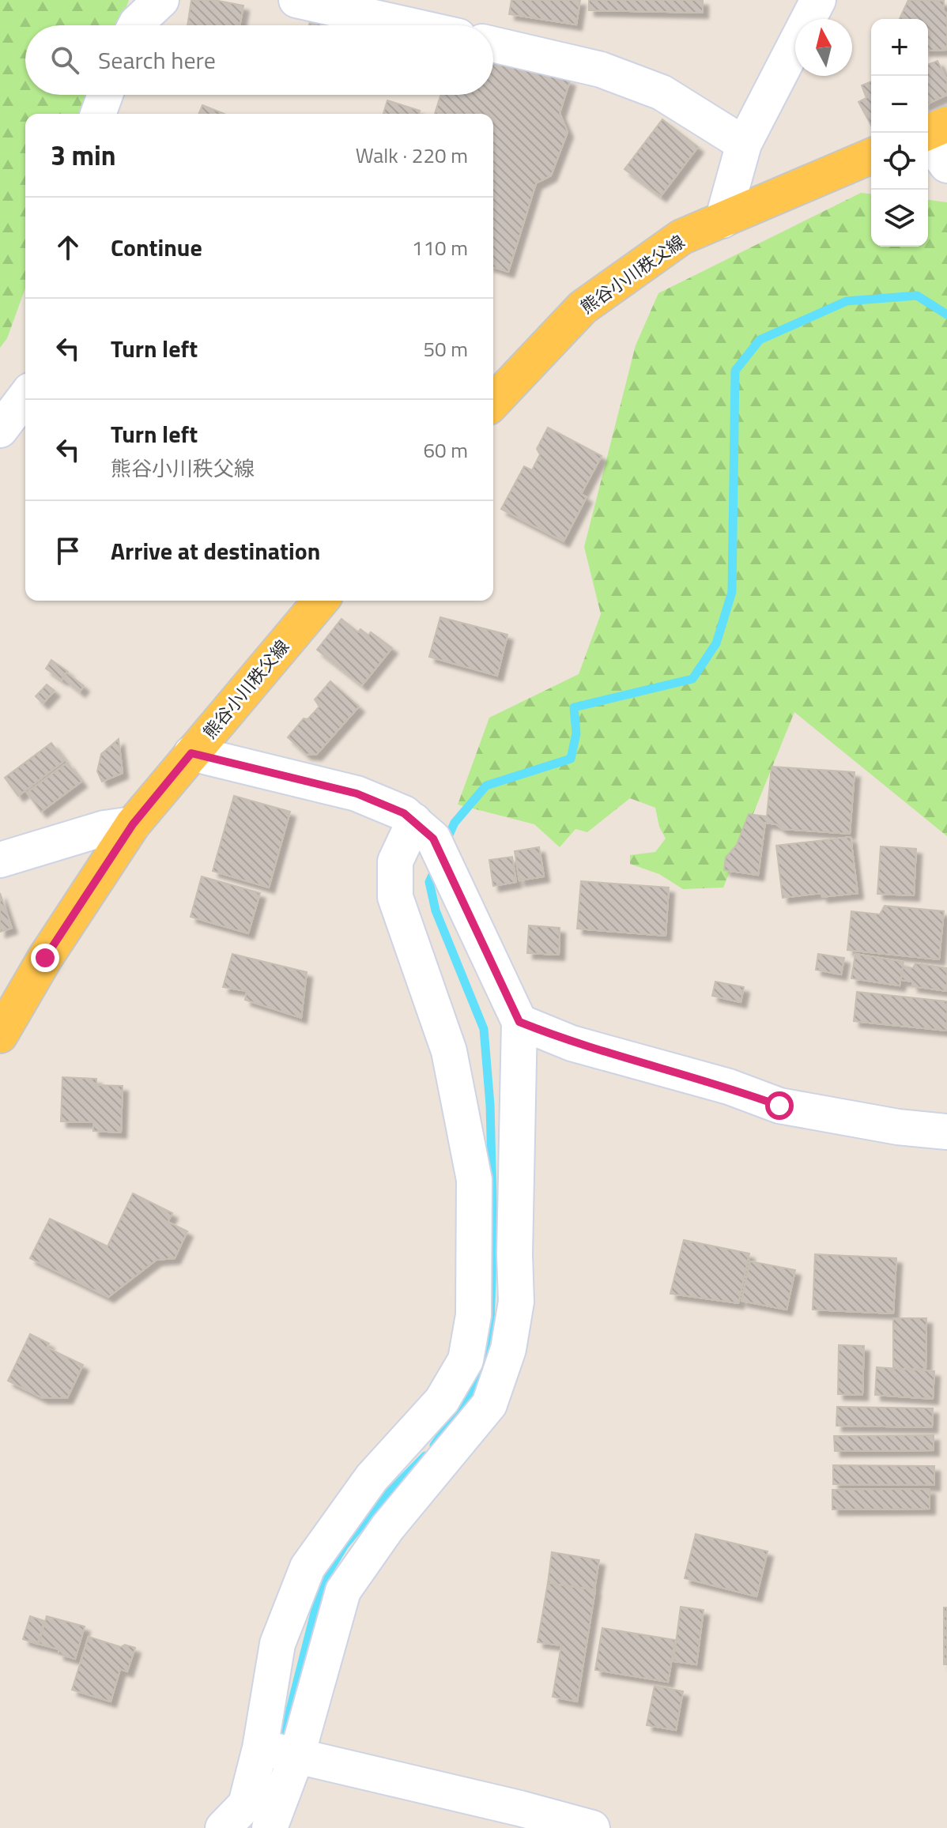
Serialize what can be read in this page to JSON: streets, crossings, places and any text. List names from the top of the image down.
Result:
{
  "streets": {
    "main road": ["熊谷小川秩父線"]
  },
  "north": "top",
  "page": {
    "map_buttons": ["+", "−"],
    "search": "Search here",
    "heading": ["3 min", "Walk · 220 m"],
    "list": [
      ["Continue", "110 m"],
      ["Turn left", "50 m"],
      ["Turn left", "熊谷小川秩父線", "60 m"],
      "Arrive at destination"
    ]
  }
}
